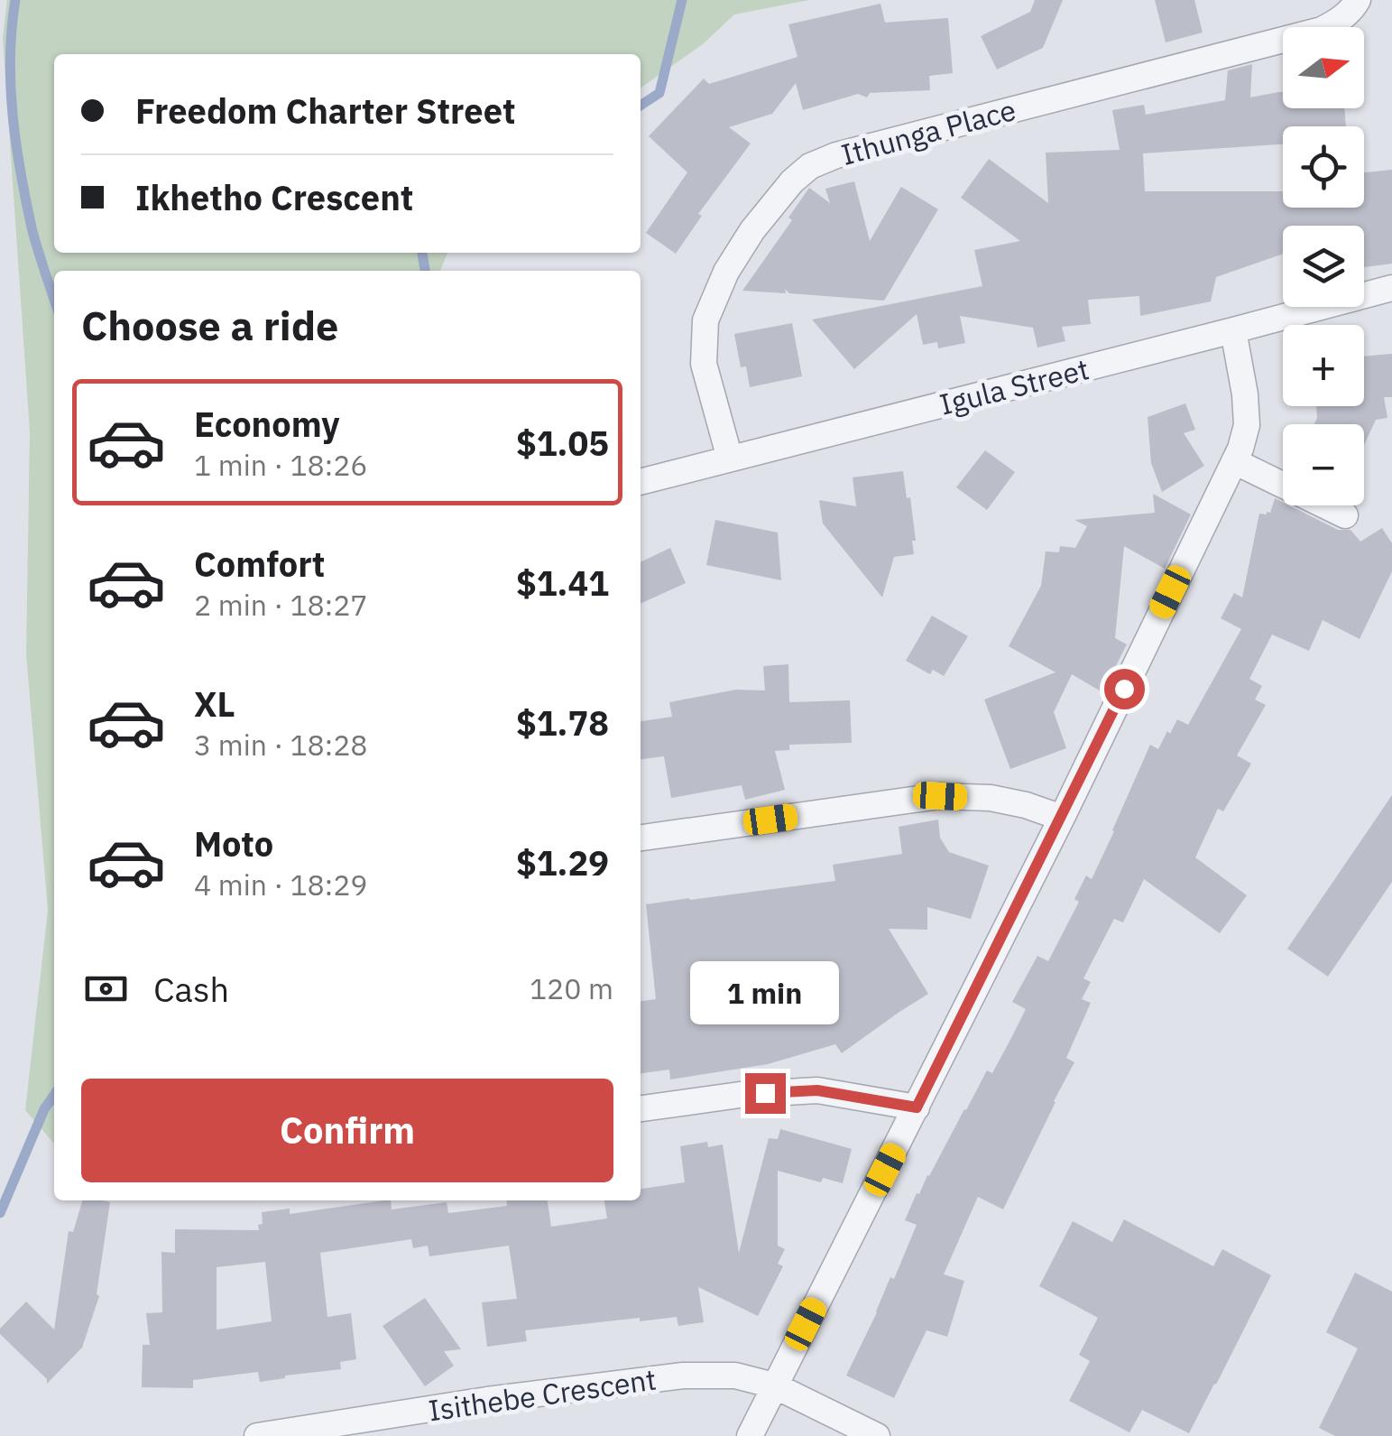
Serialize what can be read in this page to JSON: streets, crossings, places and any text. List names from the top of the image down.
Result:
{
  "streets": {
    "street": ["Ithunga Place", "Igula Street", "Isithebe Crescent"]
  },
  "crossings": [
    ["Ithunga Place", "Igula Street"]
  ],
  "north": "right",
  "page": {
    "map_buttons": ["+", "−"],
    "banner": ["Freedom Charter Street", "Ikhetho Crescent"],
    "heading": "Choose a ride",
    "list": [
      {
        "name": "Economy",
        "note": "1 min · 18:26",
        "value": "$1.05"
      },
      {
        "name": "Comfort",
        "note": "2 min · 18:27",
        "value": "$1.41"
      },
      {
        "name": "XL",
        "note": "3 min · 18:28",
        "value": "$1.78"
      },
      {
        "name": "Moto",
        "note": "4 min · 18:29",
        "value": "$1.29"
      }
    ],
    "pay": ["Cash", "120 m"],
    "bubble": "1 min",
    "buttons": "Confirm"
  }
}
